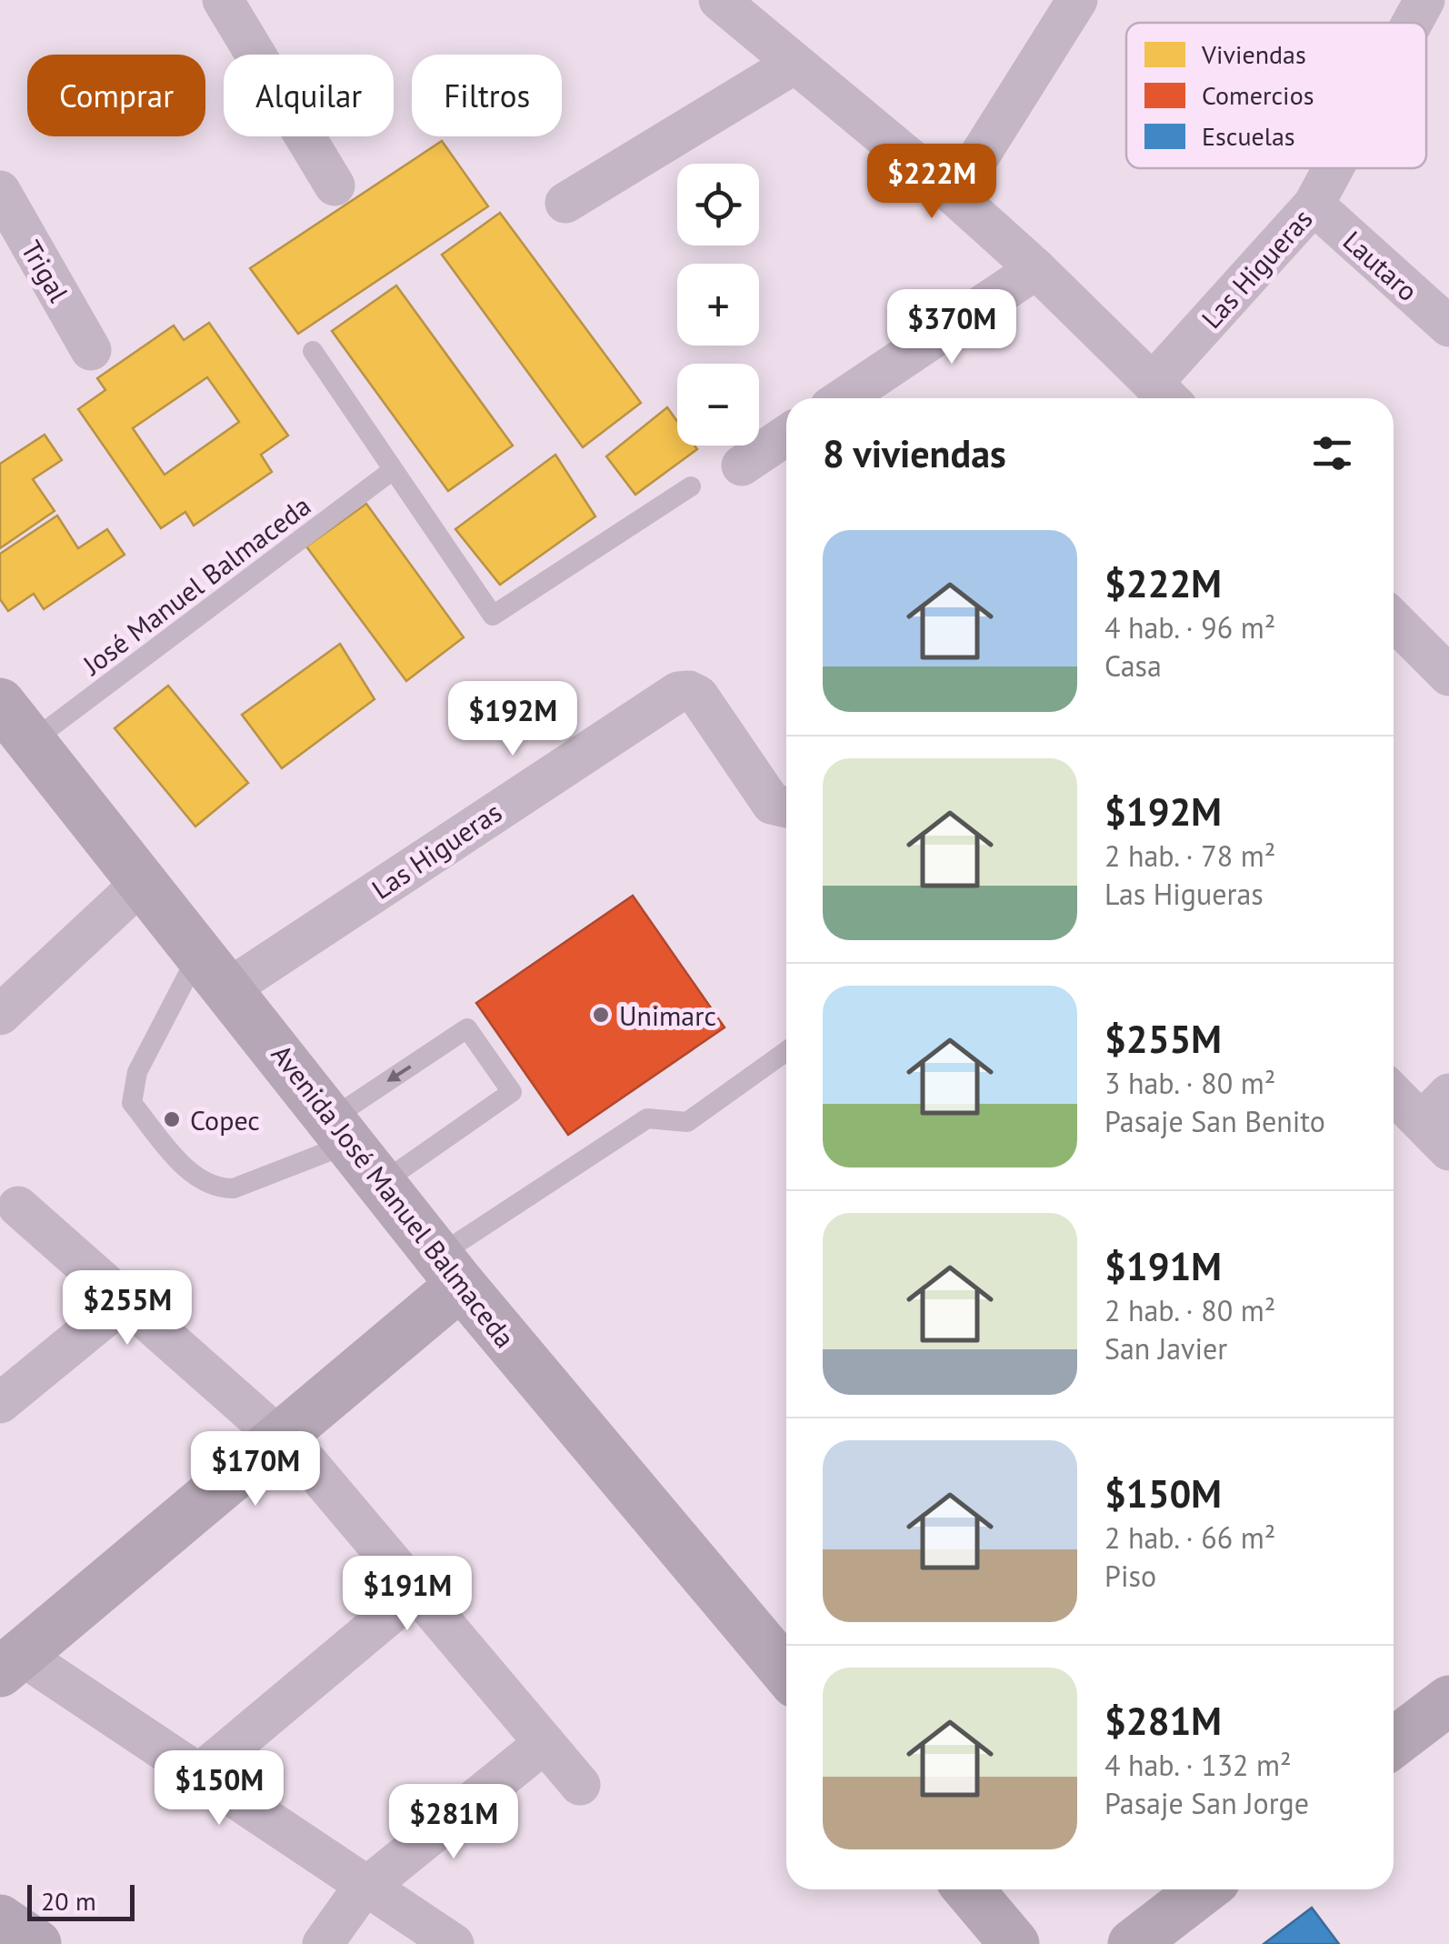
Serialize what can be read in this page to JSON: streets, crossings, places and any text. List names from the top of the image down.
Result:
{
  "streets": {
    "main road": ["Avenida José Manuel Balmaceda"],
    "street": ["Lautaro", "Las Higueras", "Trigal"],
    "lane": ["José Manuel Balmaceda"]
  },
  "crossings": [
    ["Lautaro", "Las Higueras"],
    ["Las Higueras", "Avenida José Manuel Balmaceda"],
    ["José Manuel Balmaceda", "Avenida José Manuel Balmaceda"]
  ],
  "places": ["Unimarc", "Copec"],
  "legend": ["Viviendas", "Comercios", "Escuelas"],
  "scale_bar": "20 m",
  "page": {
    "chip": ["Comprar", "Alquilar", "Filtros"],
    "price": [
      "$222M",
      "$370M",
      "$192M",
      "$255M",
      "$170M",
      "$191M",
      "$150M",
      "$281M"
    ],
    "map_buttons": ["+", "−"],
    "heading": "8 viviendas",
    "list": [
      {
        "name": "$222M",
        "note": "4 hab. · 96 m² · Casa"
      },
      {
        "name": "$192M",
        "note": "2 hab. · 78 m² · Las Higueras"
      },
      {
        "name": "$255M",
        "note": "3 hab. · 80 m² · Pasaje San Benito"
      },
      {
        "name": "$191M",
        "note": "2 hab. · 80 m² · San Javier"
      },
      {
        "name": "$150M",
        "note": "2 hab. · 66 m² · Piso"
      },
      {
        "name": "$281M",
        "note": "4 hab. · 132 m² · Pasaje San Jorge"
      }
    ],
    "scale": "20 m"
  }
}
